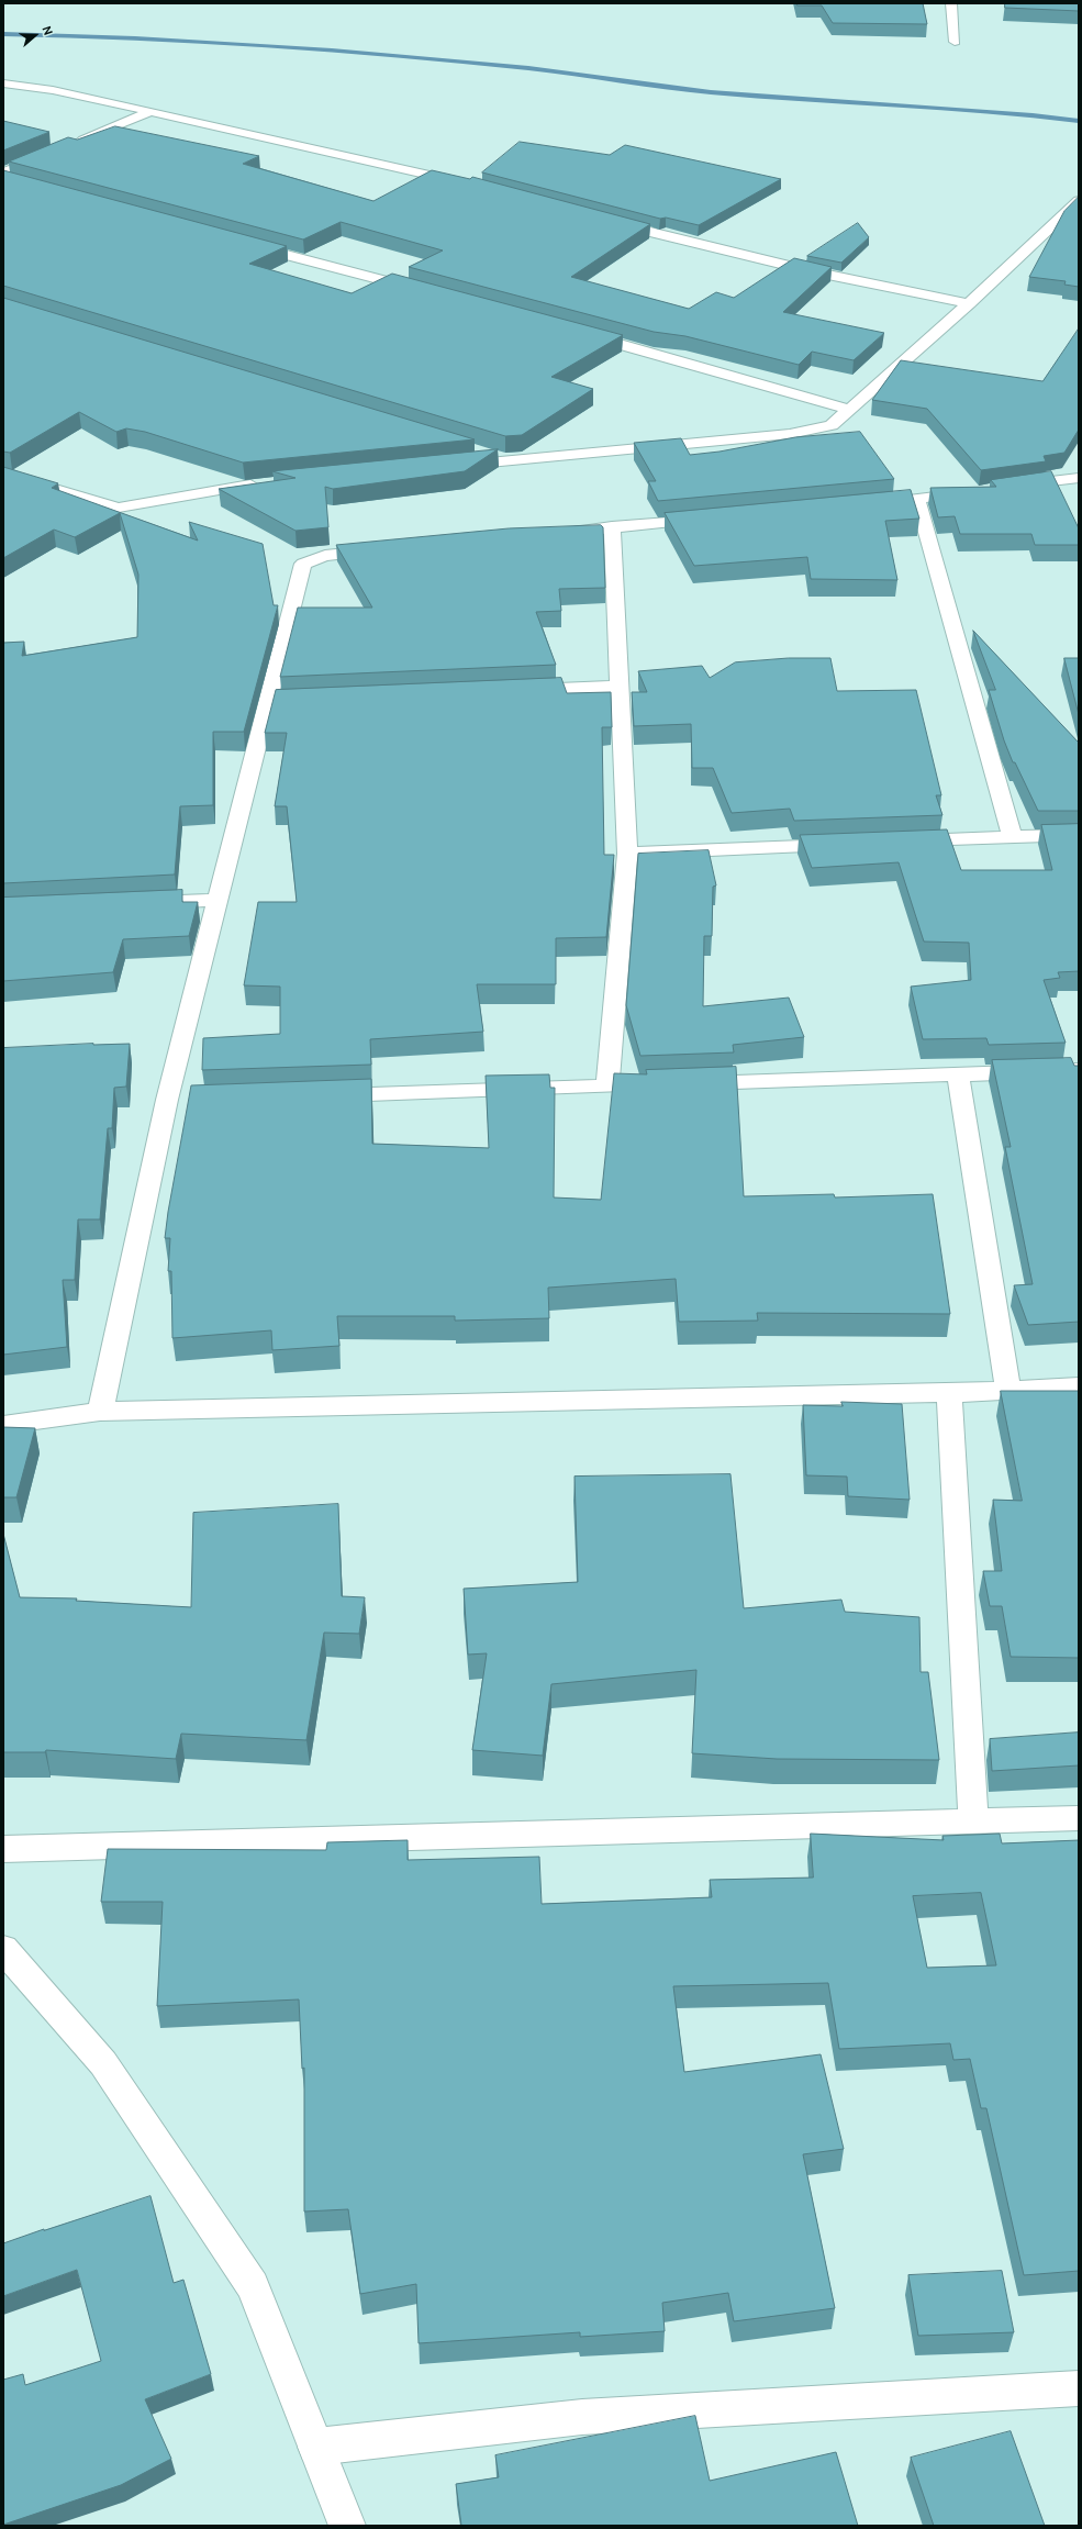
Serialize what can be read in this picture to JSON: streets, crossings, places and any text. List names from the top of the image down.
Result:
{
  "north": "right"
}
